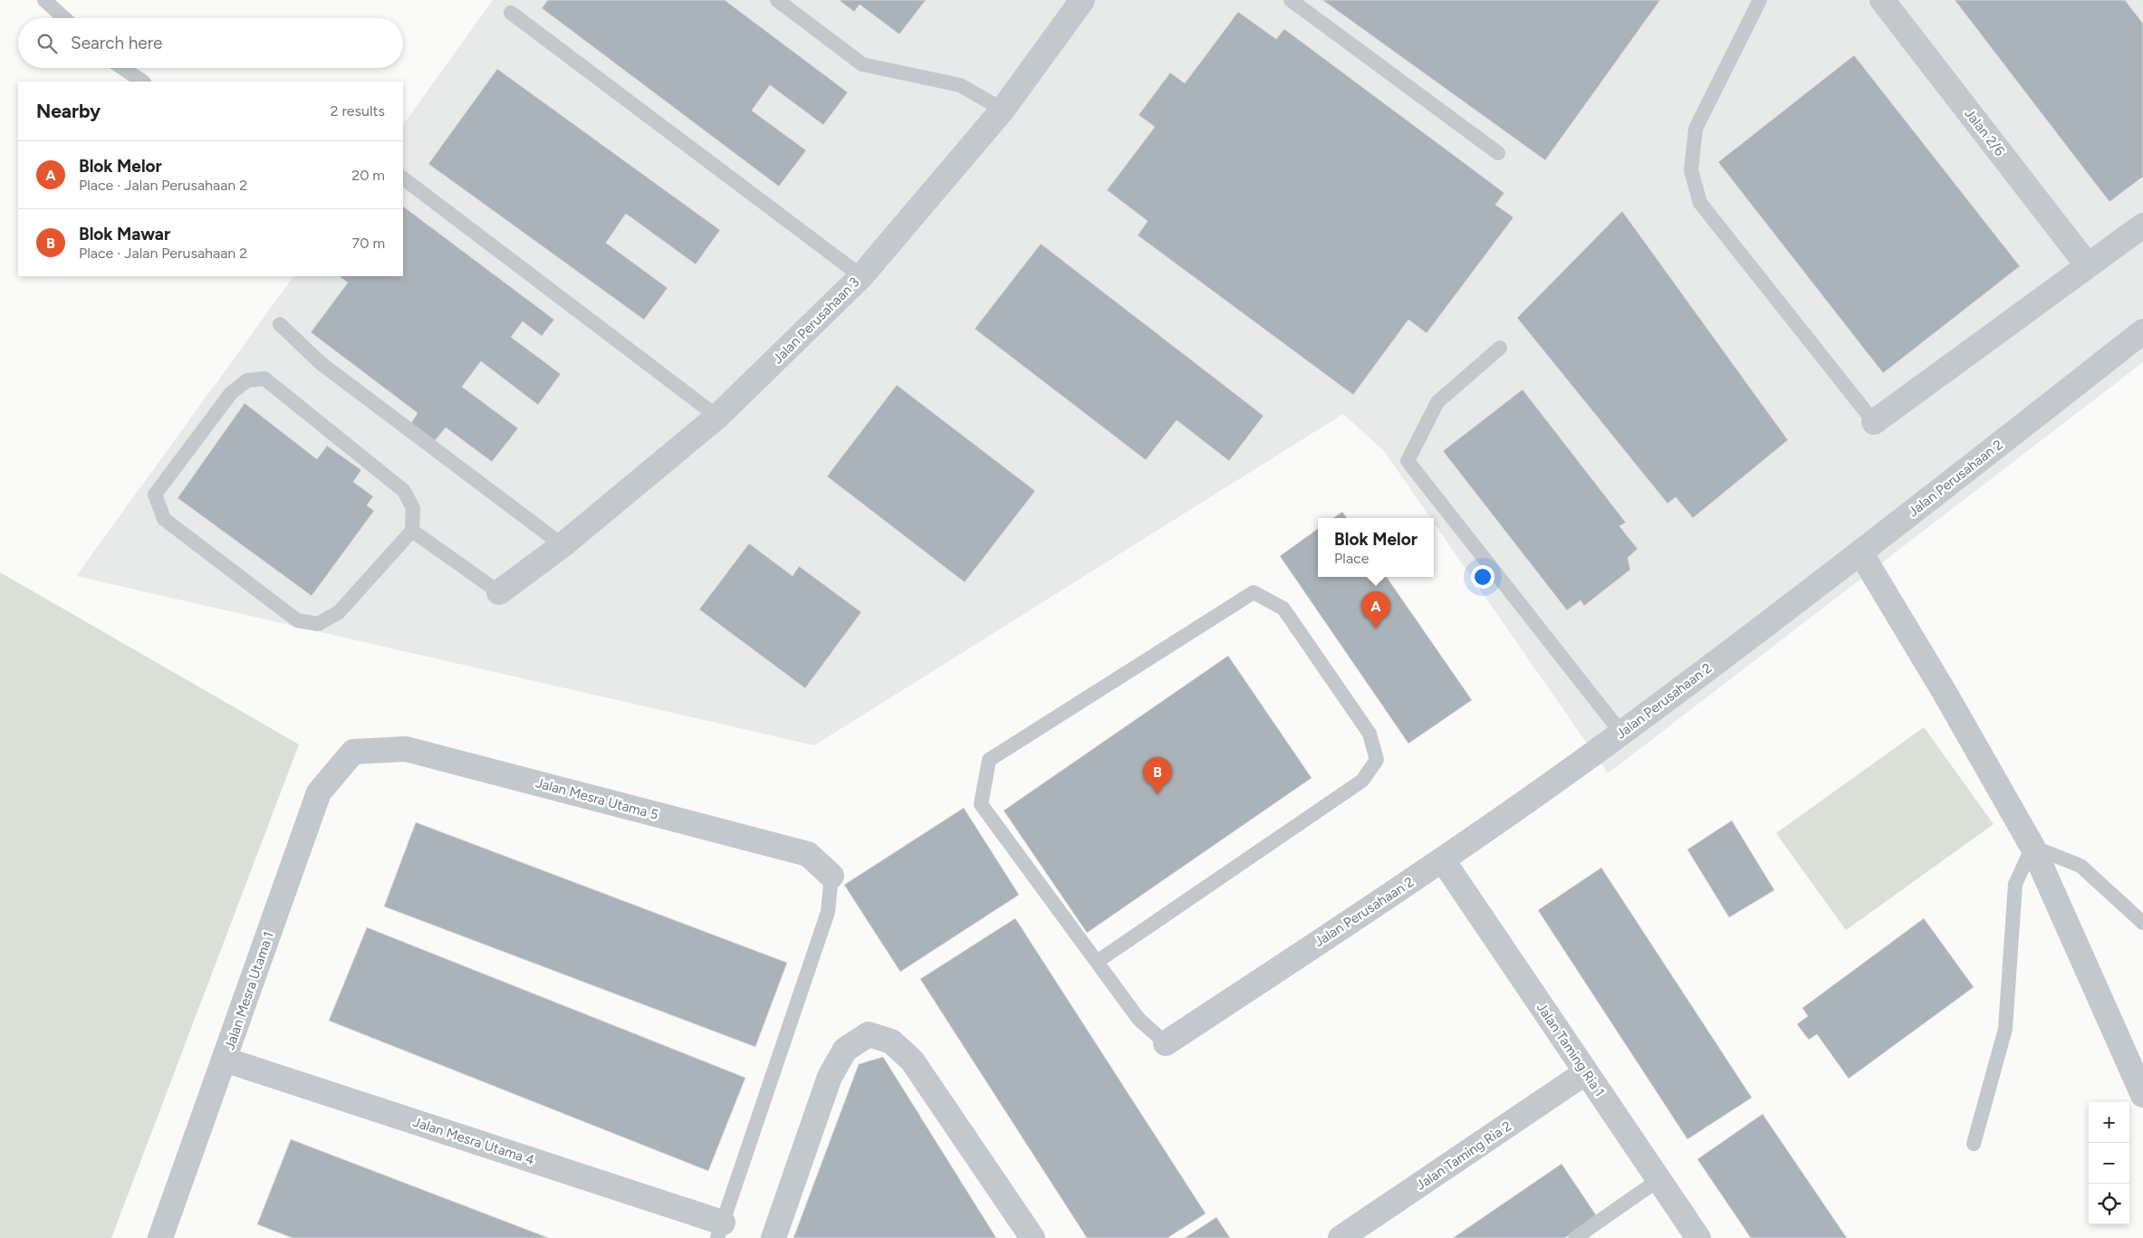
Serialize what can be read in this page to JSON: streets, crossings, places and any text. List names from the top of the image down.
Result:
{
  "streets": {
    "street": [
      "Jalan 2/6",
      "Jalan Perusahaan 3",
      "Jalan Perusahaan 2",
      "Jalan Mesra Utama 5",
      "Jalan Mesra Utama 1",
      "Jalan Taming Ria 1",
      "Jalan Mesra Utama 4",
      "Jalan Taming Ria 2"
    ]
  },
  "crossings": [
    ["Jalan Perusahaan 2", "Jalan Taming Ria 1"],
    ["Jalan Mesra Utama 5", "Jalan Mesra Utama 1"],
    ["Jalan Mesra Utama 1", "Jalan Mesra Utama 4"],
    ["Jalan Taming Ria 1", "Jalan Taming Ria 2"]
  ],
  "page": {
    "search": "Search here",
    "heading": ["Nearby", "2 results"],
    "list": [
      {
        "mark": "A",
        "name": "Blok Melor",
        "note": "Place · Jalan Perusahaan 2",
        "value": "20 m"
      },
      {
        "mark": "B",
        "name": "Blok Mawar",
        "note": "Place · Jalan Perusahaan 2",
        "value": "70 m"
      }
    ],
    "popup": ["Blok Melor", "Place"],
    "pins": ["A", "B"],
    "map_buttons": ["+", "−"]
  }
}
